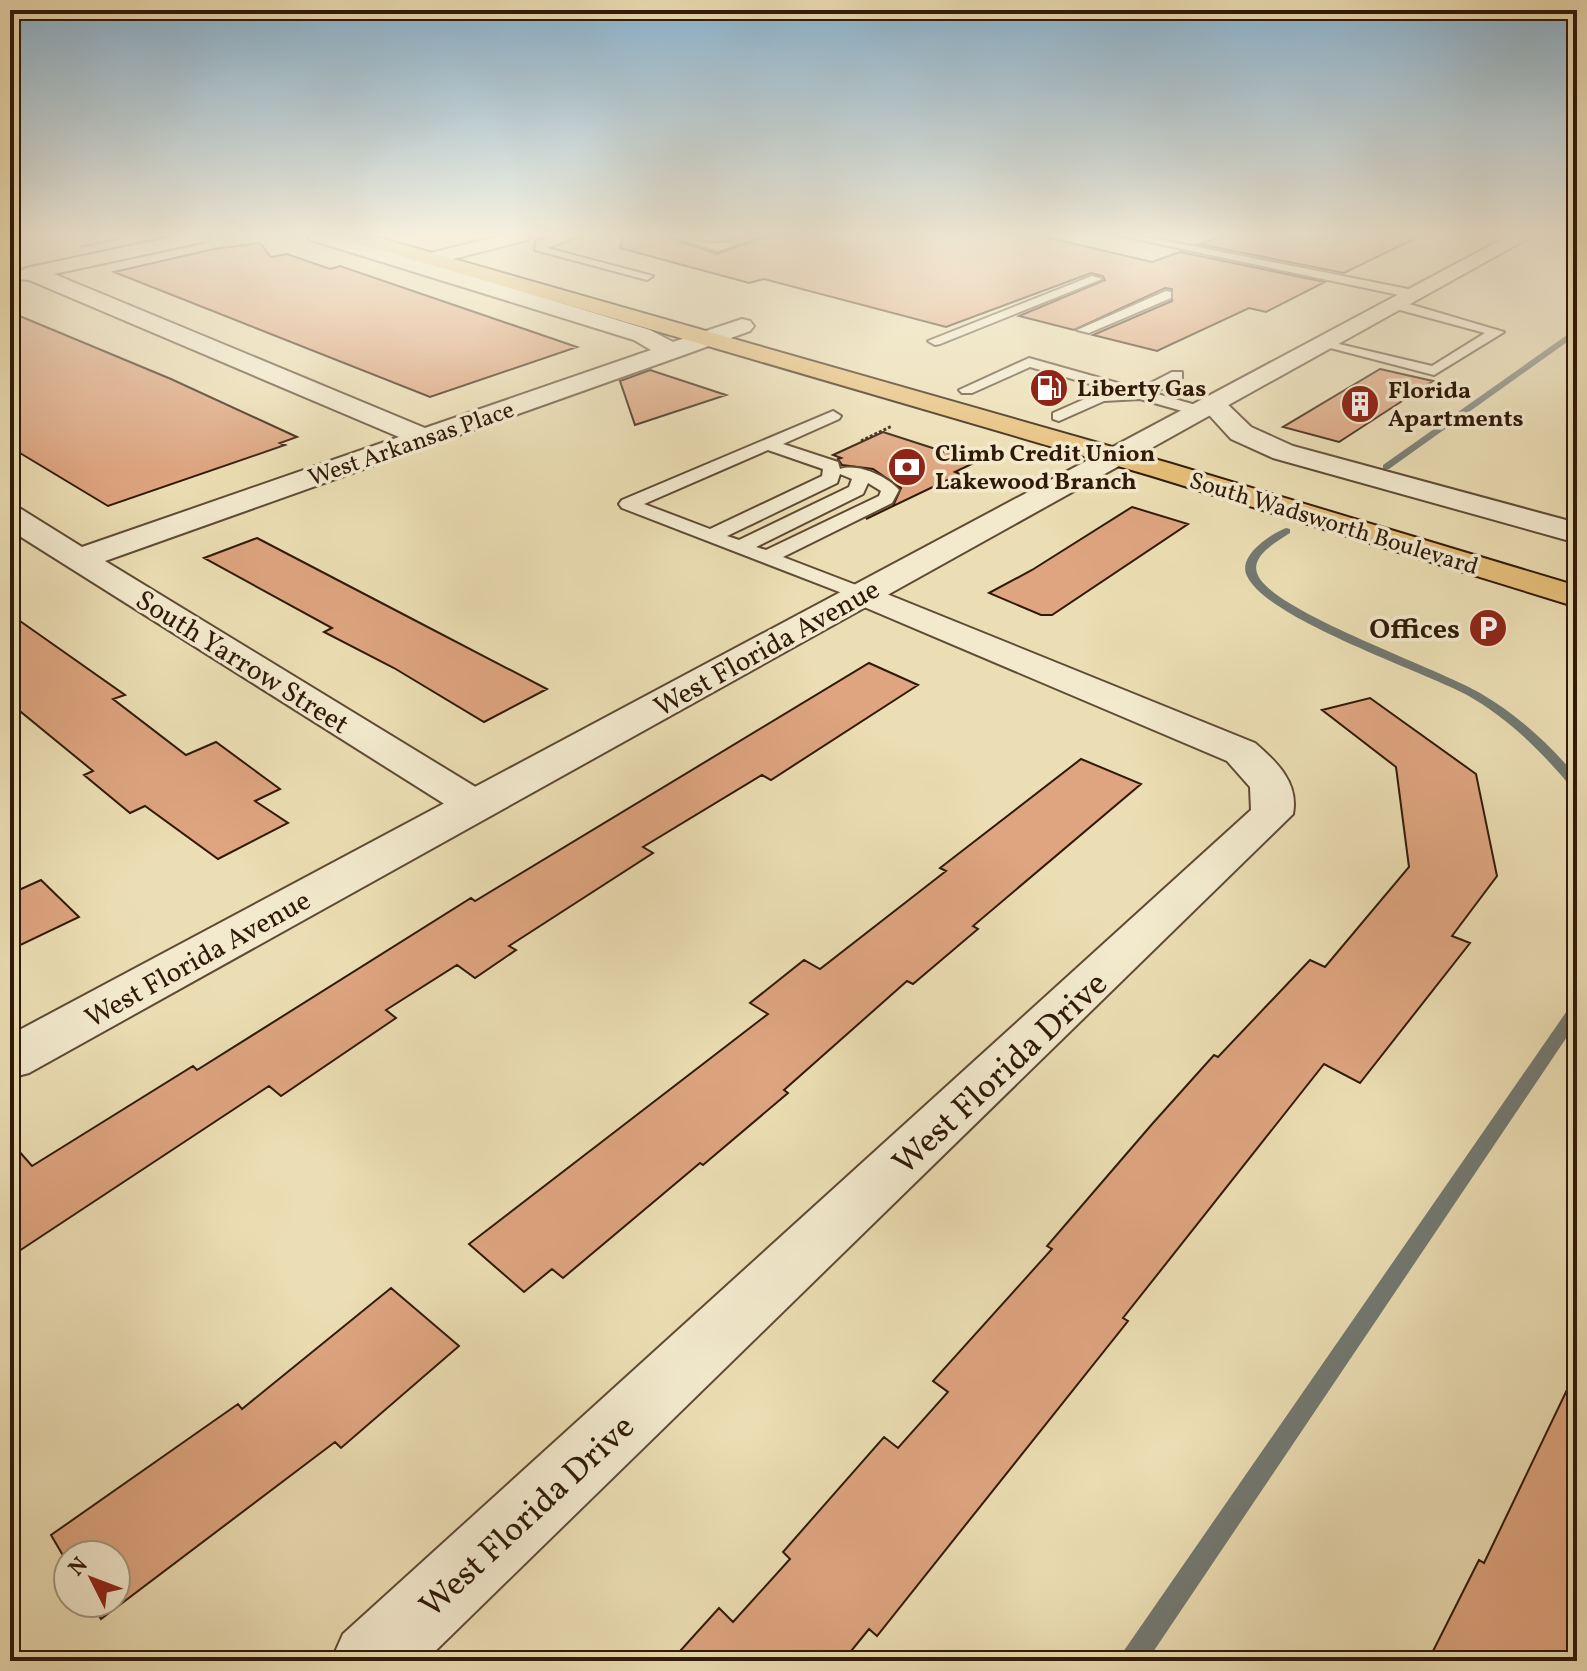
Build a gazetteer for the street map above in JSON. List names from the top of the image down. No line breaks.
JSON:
{"streets":{"main road":["South Wadsworth Boulevard"],"street":["West Arkansas Place","West Florida Avenue","South Yarrow Street","West Florida Drive"]},"crossings":[["West Arkansas Place","South Wadsworth Boulevard"],["West Arkansas Place","South Yarrow Street"],["South Wadsworth Boulevard","West Florida Avenue"],["West Florida Avenue","South Yarrow Street"],["West Florida Avenue","West Florida Drive"]],"places":{"fuel station":["Liberty Gas"],"building":["Florida Apartments"],"bank":["Climb Credit Union Lakewood Branch"],"parking":["Offices"]},"north":"top left"}
